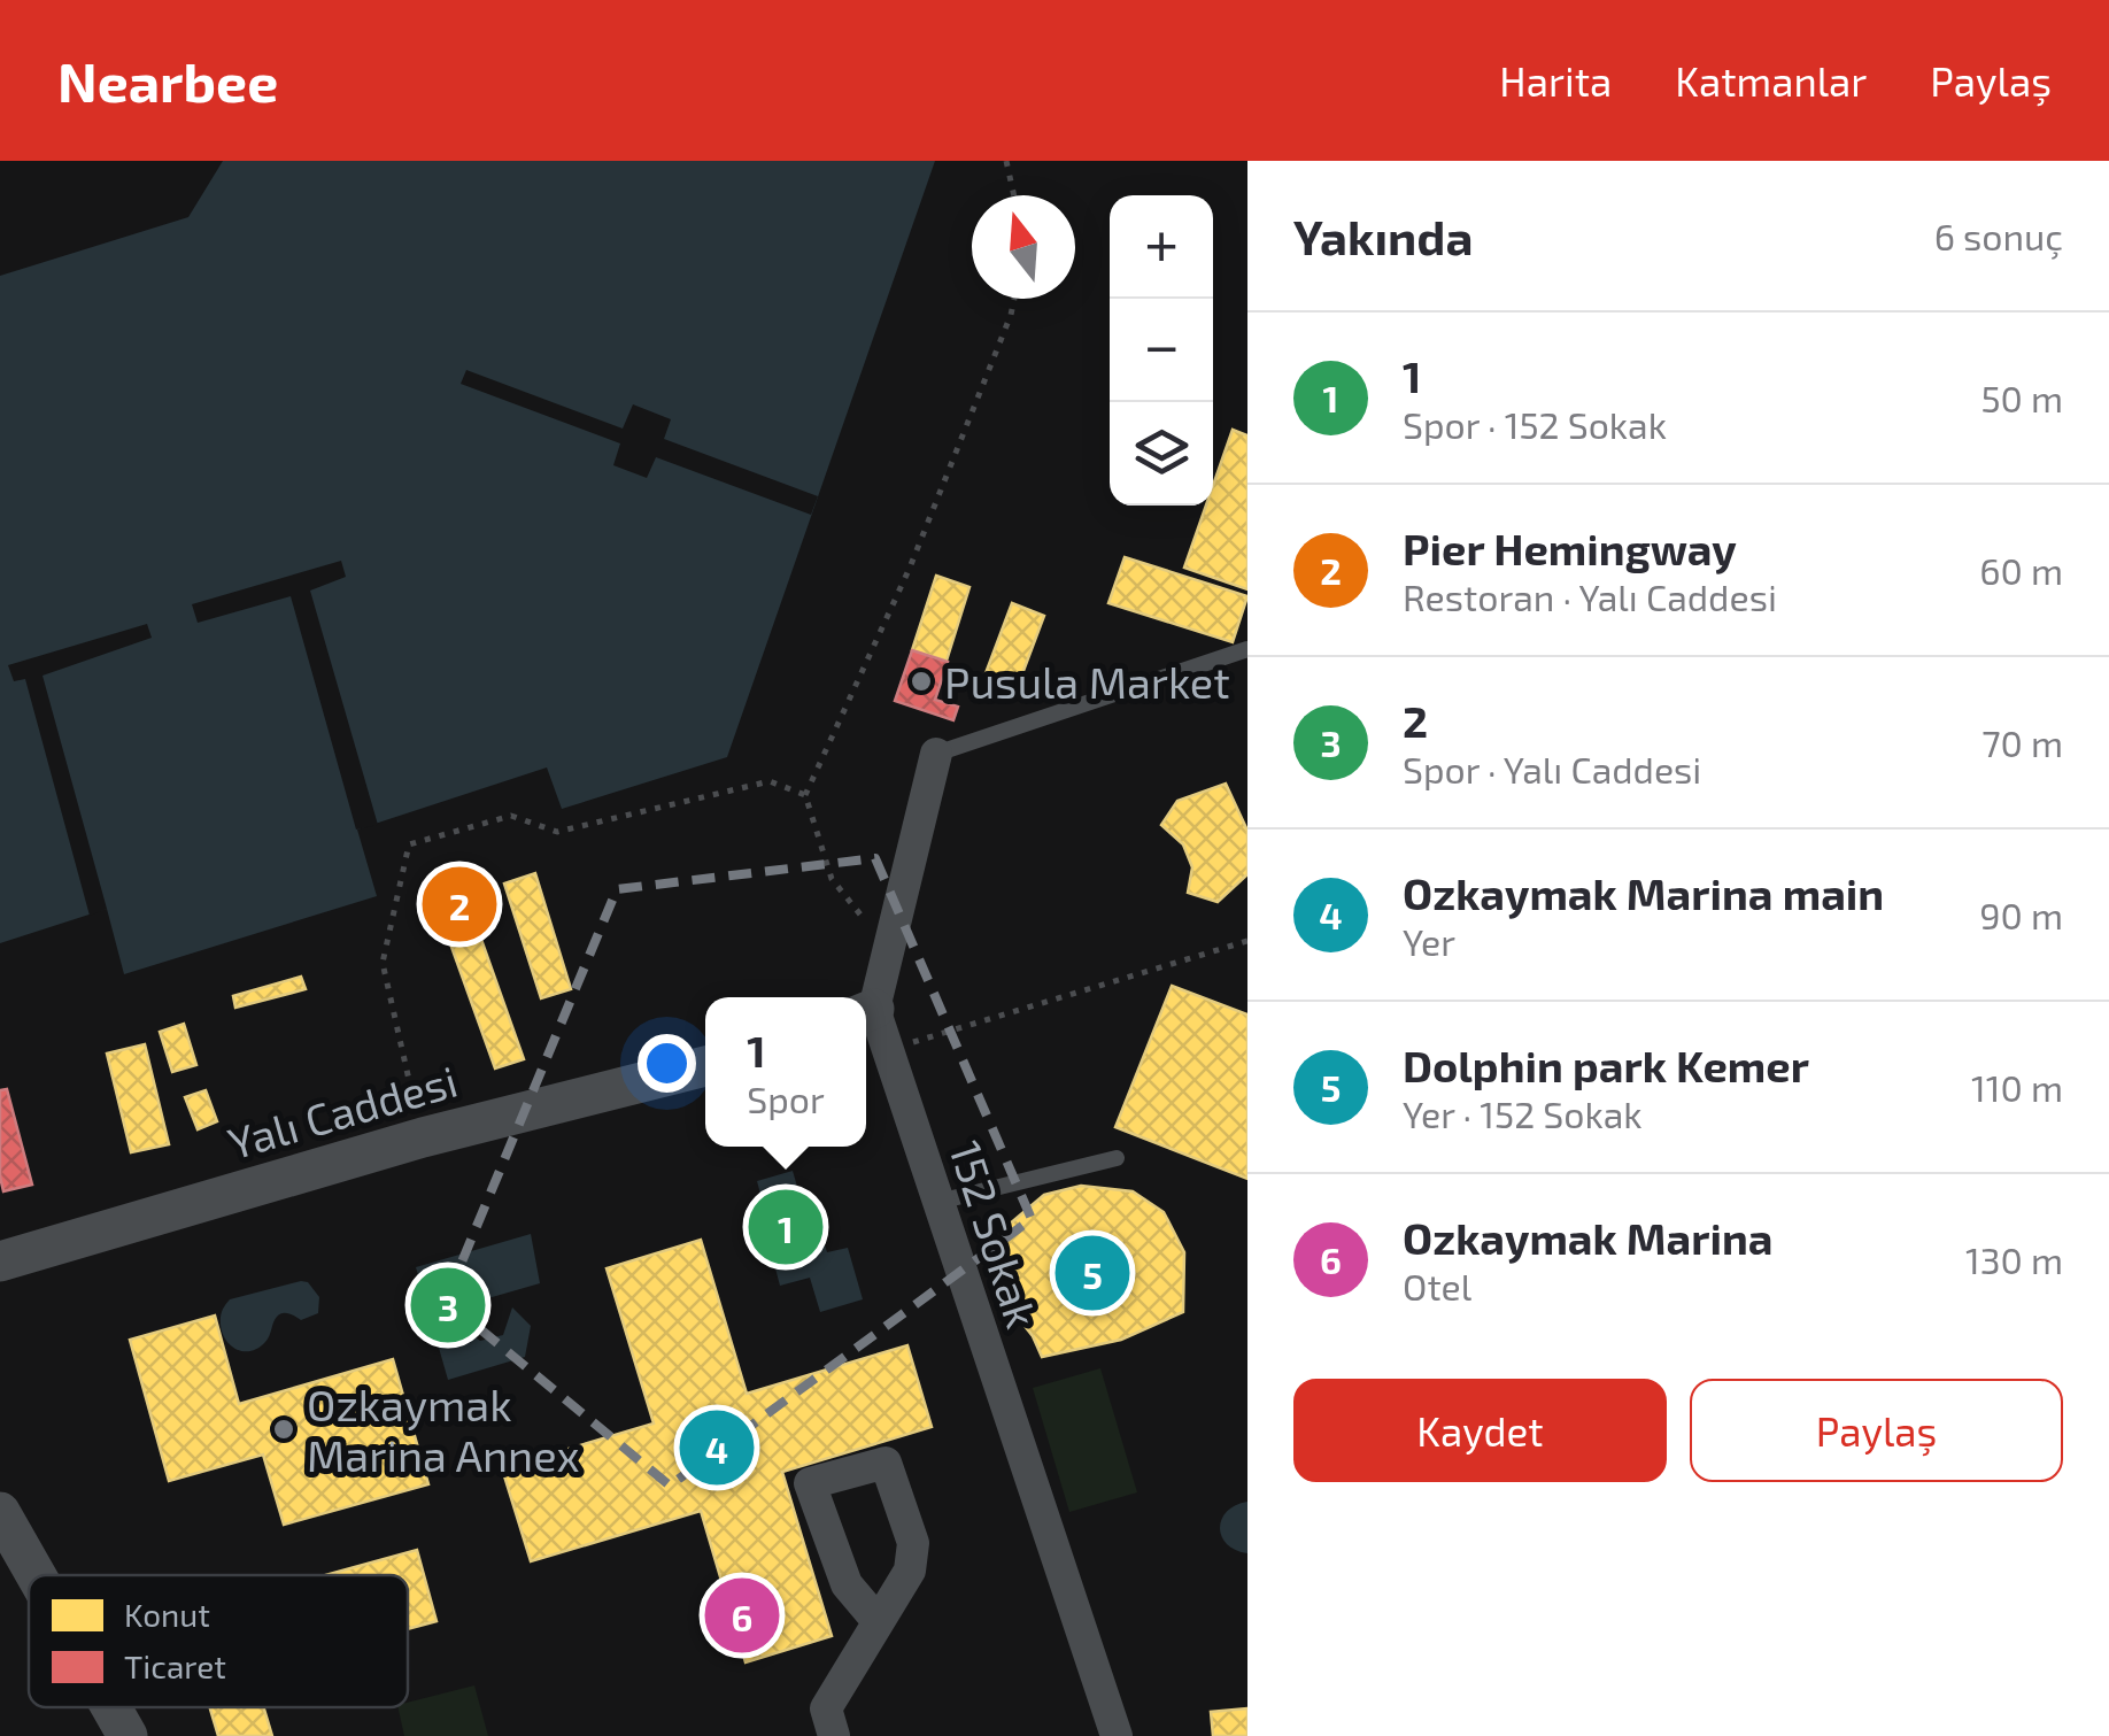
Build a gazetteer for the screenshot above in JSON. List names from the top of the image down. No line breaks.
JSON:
{"streets":{"street":["Yalı Caddesi","152 Sokak"]},"places":["Pusula Market","Ozkaymak Marina Annex"],"legend":["Konut","Ticaret"],"north":"top","page":{"header":"Nearbee","nav":["Harita","Katmanlar","Paylaş"],"heading":["Yakında","6 sonuç"],"map_buttons":["+","−"],"list":[{"mark":"1","name":"1","note":"Spor · 152 Sokak","value":"50 m"},{"mark":"2","name":"Pier Hemingway","note":"Restoran · Yalı Caddesi","value":"60 m"},{"mark":"3","name":"2","note":"Spor · Yalı Caddesi","value":"70 m"},{"mark":"4","name":"Ozkaymak Marina main","note":"Yer","value":"90 m"},{"mark":"5","name":"Dolphin park Kemer","note":"Yer · 152 Sokak","value":"110 m"},{"mark":"6","name":"Ozkaymak Marina","note":"Otel","value":"130 m"}],"pins":["2","1","5","3","4","6"],"popup":["1","Spor"],"buttons":["Kaydet","Paylaş"]}}
